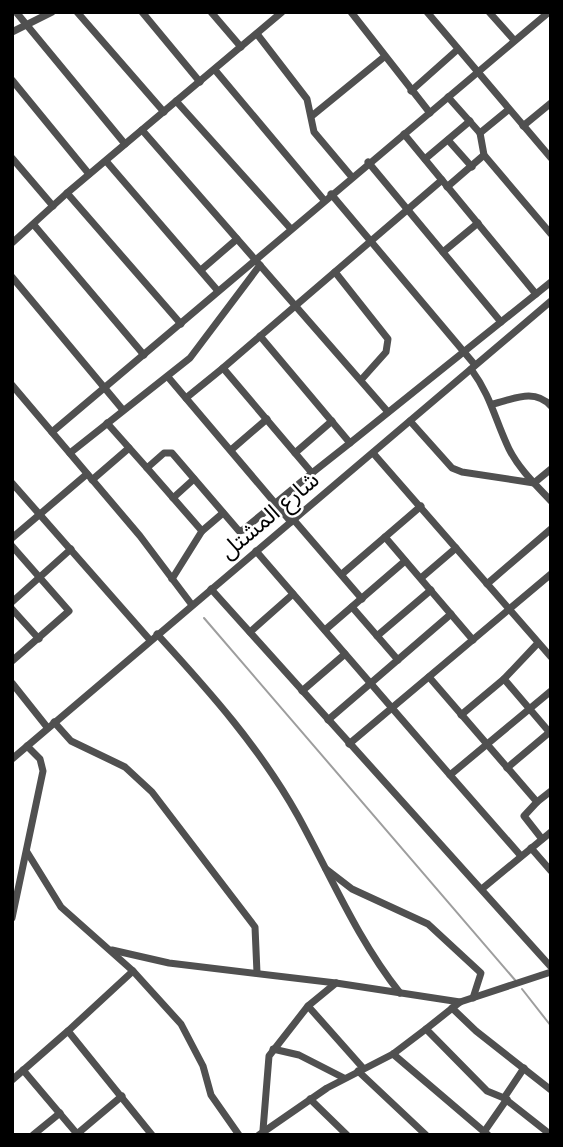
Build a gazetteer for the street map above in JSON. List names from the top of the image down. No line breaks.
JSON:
{"streets":{"street":["شارع المشتل"]}}
